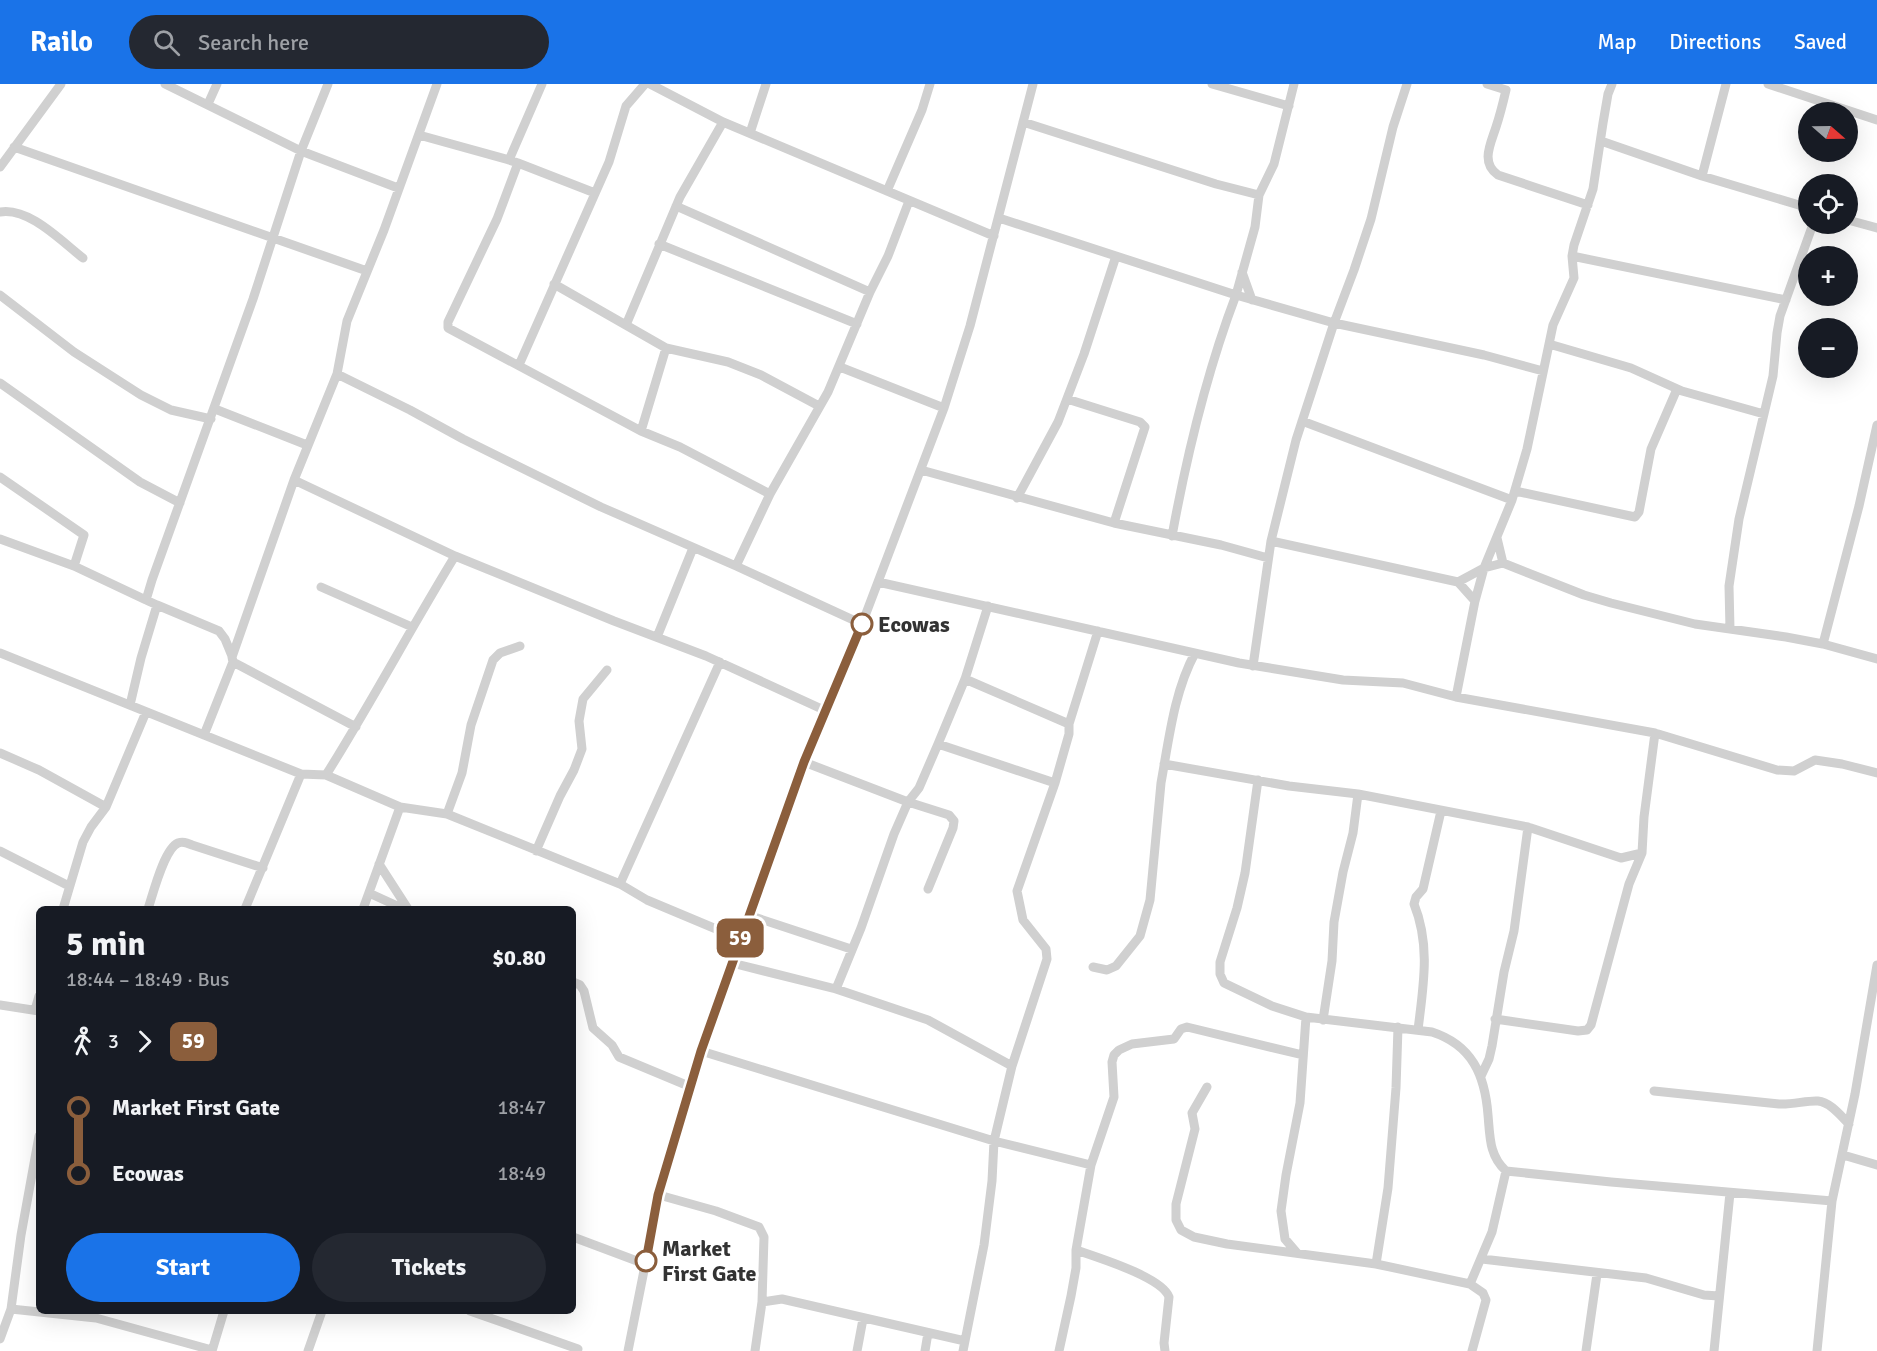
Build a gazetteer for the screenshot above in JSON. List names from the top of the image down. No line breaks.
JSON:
{"places":["Ecowas","Market First Gate"],"lines":["bus line 59"],"north":"right","page":{"header":"Railo","search":"Search here","nav":["Map","Directions","Saved"],"on_map":"59","map_buttons":["+","−"],"heading":["5 min","18:44 – 18:49 · Bus","$0.80"],"legs":["3","59"],"list":[{"name":"Market First Gate","value":"18:47"},{"name":"Ecowas","value":"18:49"}],"buttons":["Start","Tickets"]}}
